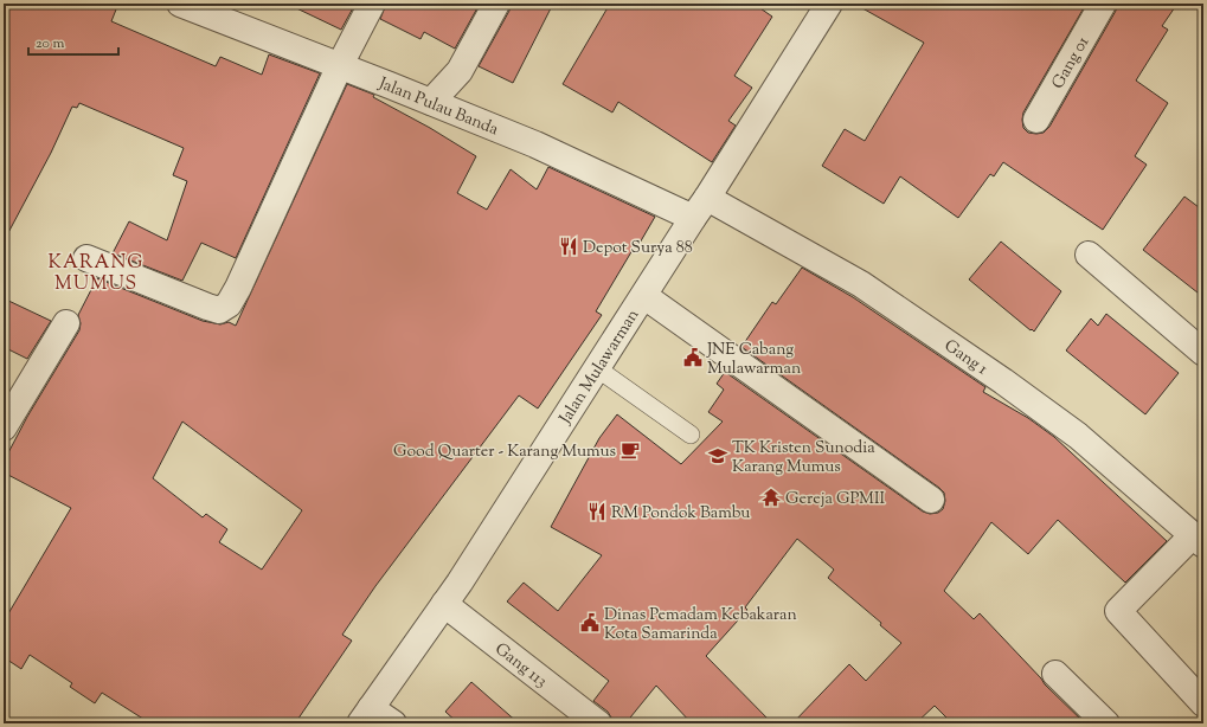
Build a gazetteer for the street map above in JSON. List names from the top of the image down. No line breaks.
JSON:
{"streets":{"street":["Gang 01","Jalan Pulau Banda","Gang 1","Jalan Mulawarman","Gang 113"]},"crossings":[["Jalan Pulau Banda","Gang 1"],["Jalan Pulau Banda","Jalan Mulawarman"],["Gang 1","Jalan Mulawarman"],["Jalan Mulawarman","Gang 113"]],"districts":["KARANG MUMUS"],"places":{"restaurant":["Depot Surya 88","RM Pondok Bambu"],"public building":["JNE Cabang Mulawarman","Dinas Pemadam Kebakaran Kota Samarinda"],"cafe":["Good Quarter - Karang Mumus"],"school or university":["TK Kristen Sunodia Karang Mumus"],"temple":["Gereja GPMII"]},"scale_bar":"20 m"}
